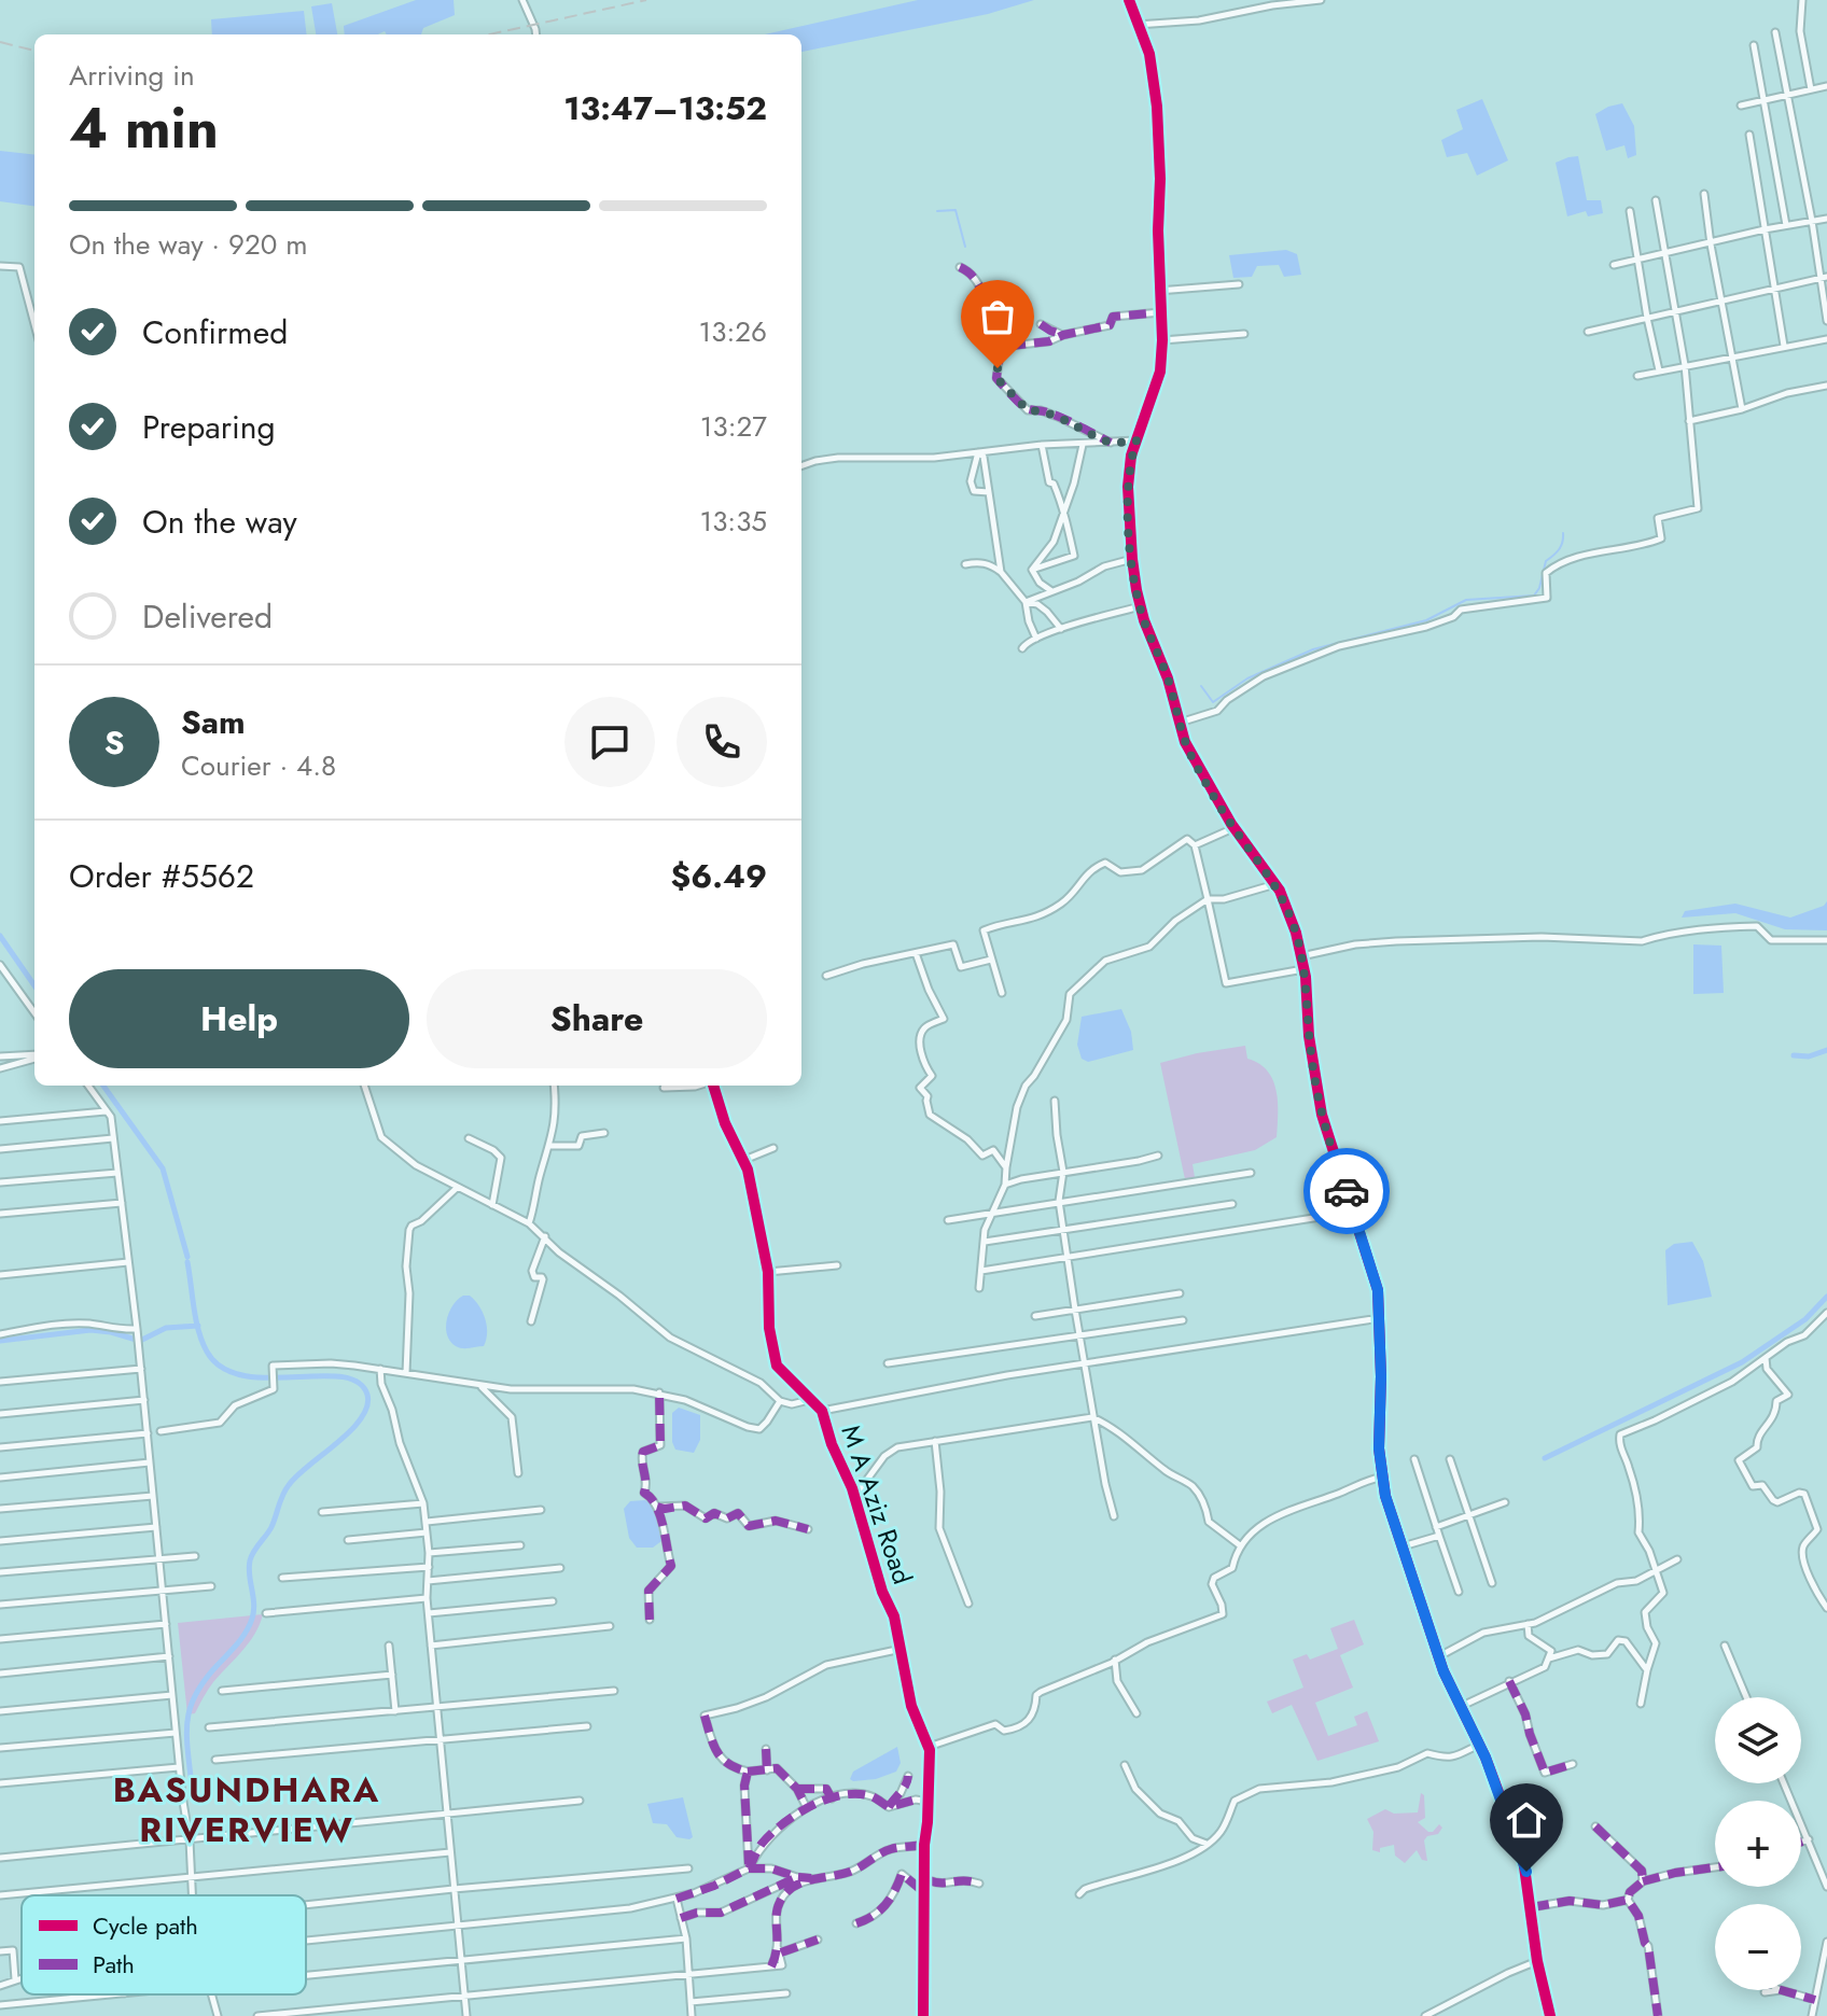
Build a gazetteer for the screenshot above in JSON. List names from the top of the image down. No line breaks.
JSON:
{"streets":{"street":["M A Aziz Road"]},"districts":["BASUNDHARA RIVERVIEW"],"legend":["Cycle path","Path"],"page":{"heading":["4 min","Arriving in","13:47–13:52"],"panel":["Sam","Courier · 4.8","Order #5562","$6.49"],"bar":"On the way · 920 m","list":[["Confirmed","13:26"],["Preparing","13:27"],["On the way","13:35"],"Delivered"],"round":"S","buttons":["Help","Share"],"map_buttons":["+","−"]}}
